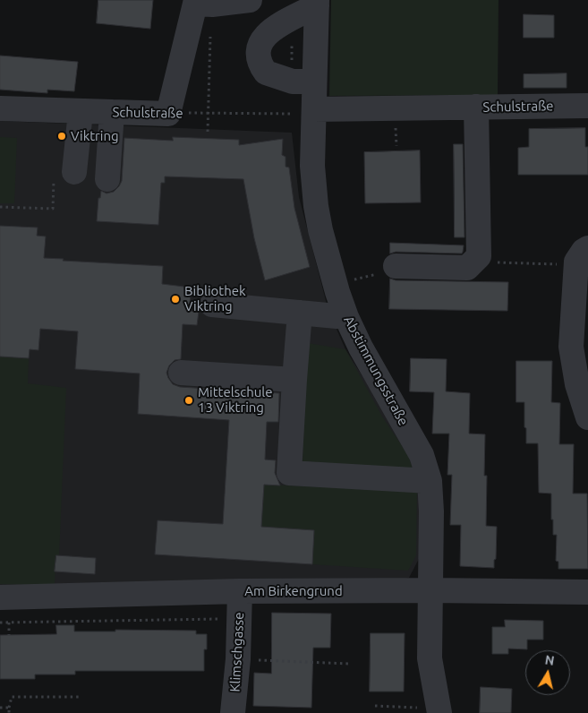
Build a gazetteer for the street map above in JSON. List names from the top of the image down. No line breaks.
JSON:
{"streets":{"street":["Schulstraße","Abstimmungsstraße","Am Birkengrund","Klimschgasse"]},"crossings":[["Schulstraße","Abstimmungsstraße"],["Abstimmungsstraße","Am Birkengrund"],["Am Birkengrund","Klimschgasse"]],"places":["Viktring","Bibliothek Viktring","Mittelschule 13 Viktring"],"north":"top"}
